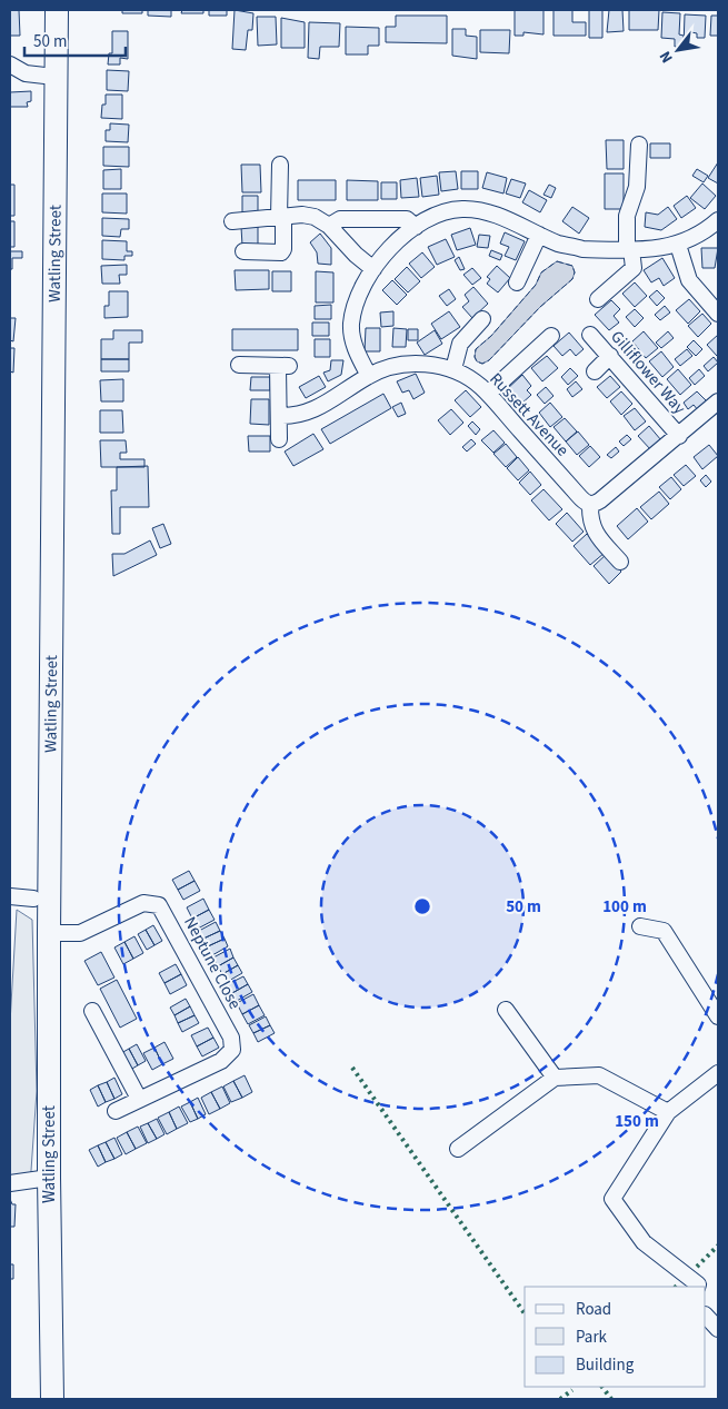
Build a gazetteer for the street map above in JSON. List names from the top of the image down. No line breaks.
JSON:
{"streets":{"highway":["Watling Street"],"street":["Gilliflower Way","Russett Avenue","Neptune Close"]},"crossings":[["Watling Street","Neptune Close"]],"legend":["Road","Park","Building"],"scale_bar":"50 m","north":"bottom left","rings":["50 m","100 m","150 m"]}
